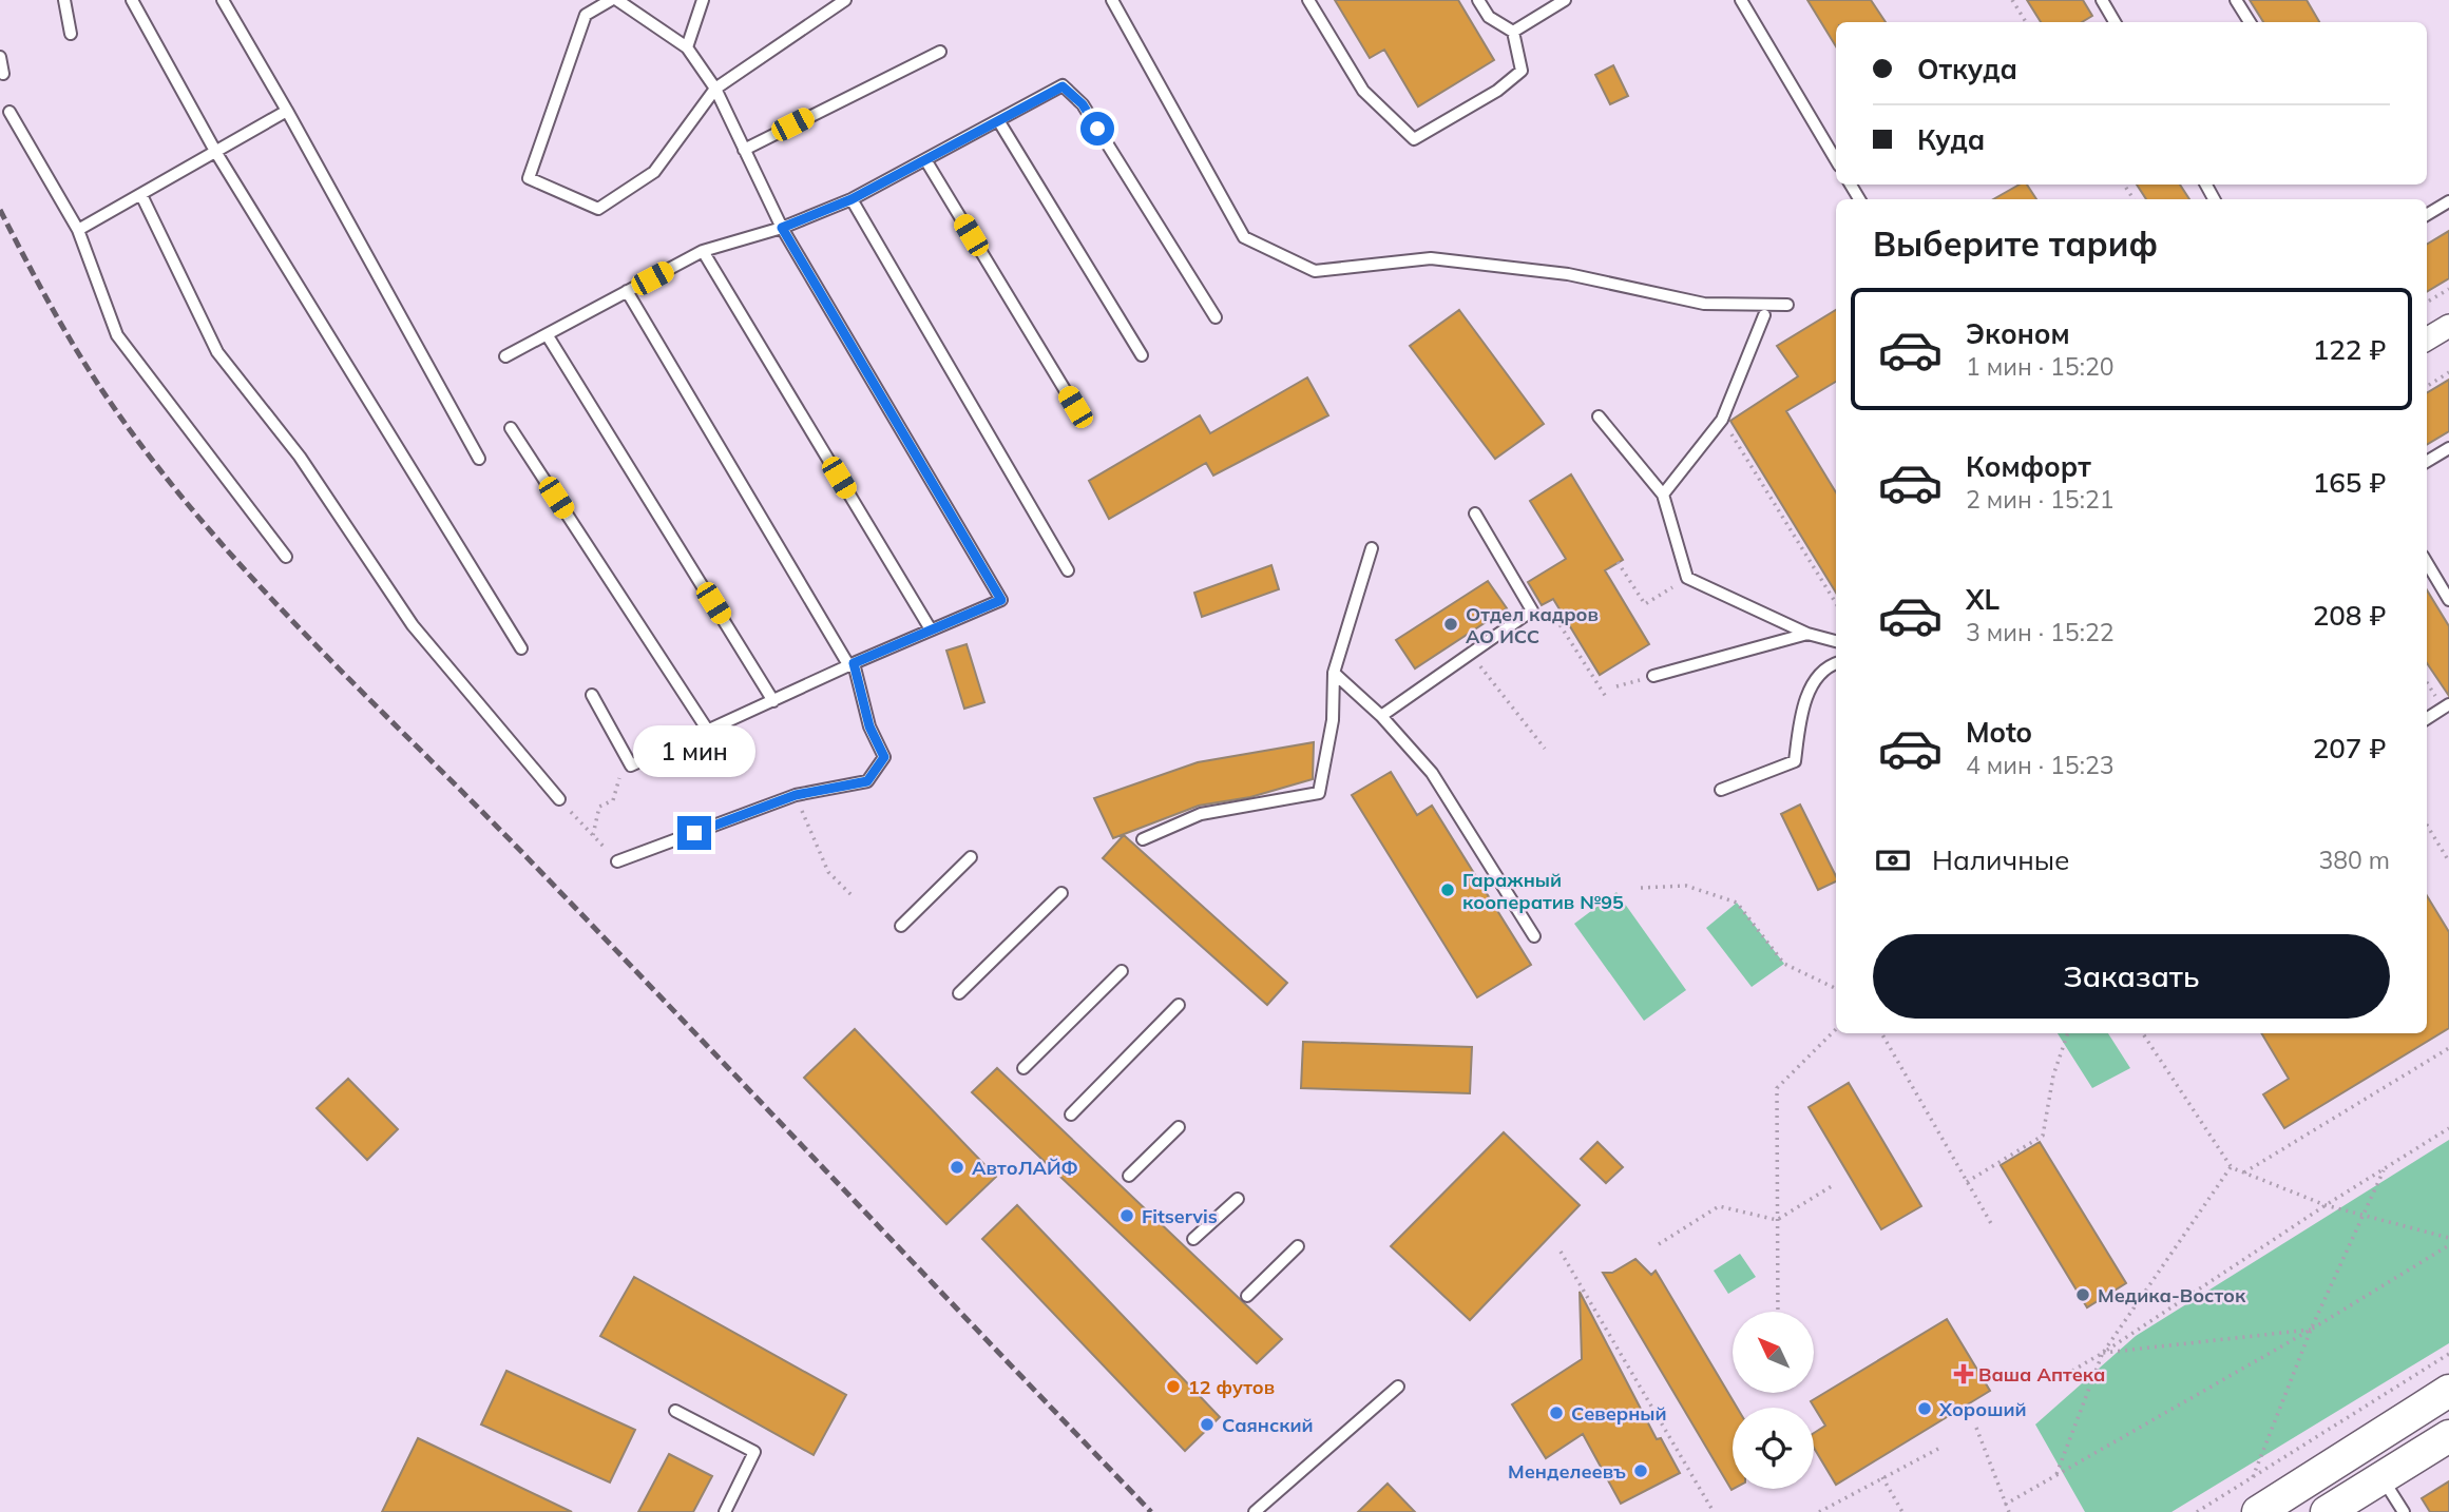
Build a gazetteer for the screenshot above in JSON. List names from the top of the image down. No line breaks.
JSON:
{"places":{"other":["Отдел кадров АО ИСС","Гаражный кооператив №95","АвтоЛАЙФ","Fitservis","Медика-Восток","12 футов","Хороший","Северный","Саянский","Менделеевъ"],"health":["Ваша Аптека"]},"north":"top left","page":{"banner":["Откуда","Куда"],"heading":"Выберите тариф","list":[{"name":"Эконом","note":"1 мин · 15:20","value":"122 ₽"},{"name":"Комфорт","note":"2 мин · 15:21","value":"165 ₽"},{"name":"XL","note":"3 мин · 15:22","value":"208 ₽"},{"name":"Moto","note":"4 мин · 15:23","value":"207 ₽"}],"bubble":"1 мин","pay":["Наличные","380 m"],"buttons":"Заказать"}}
